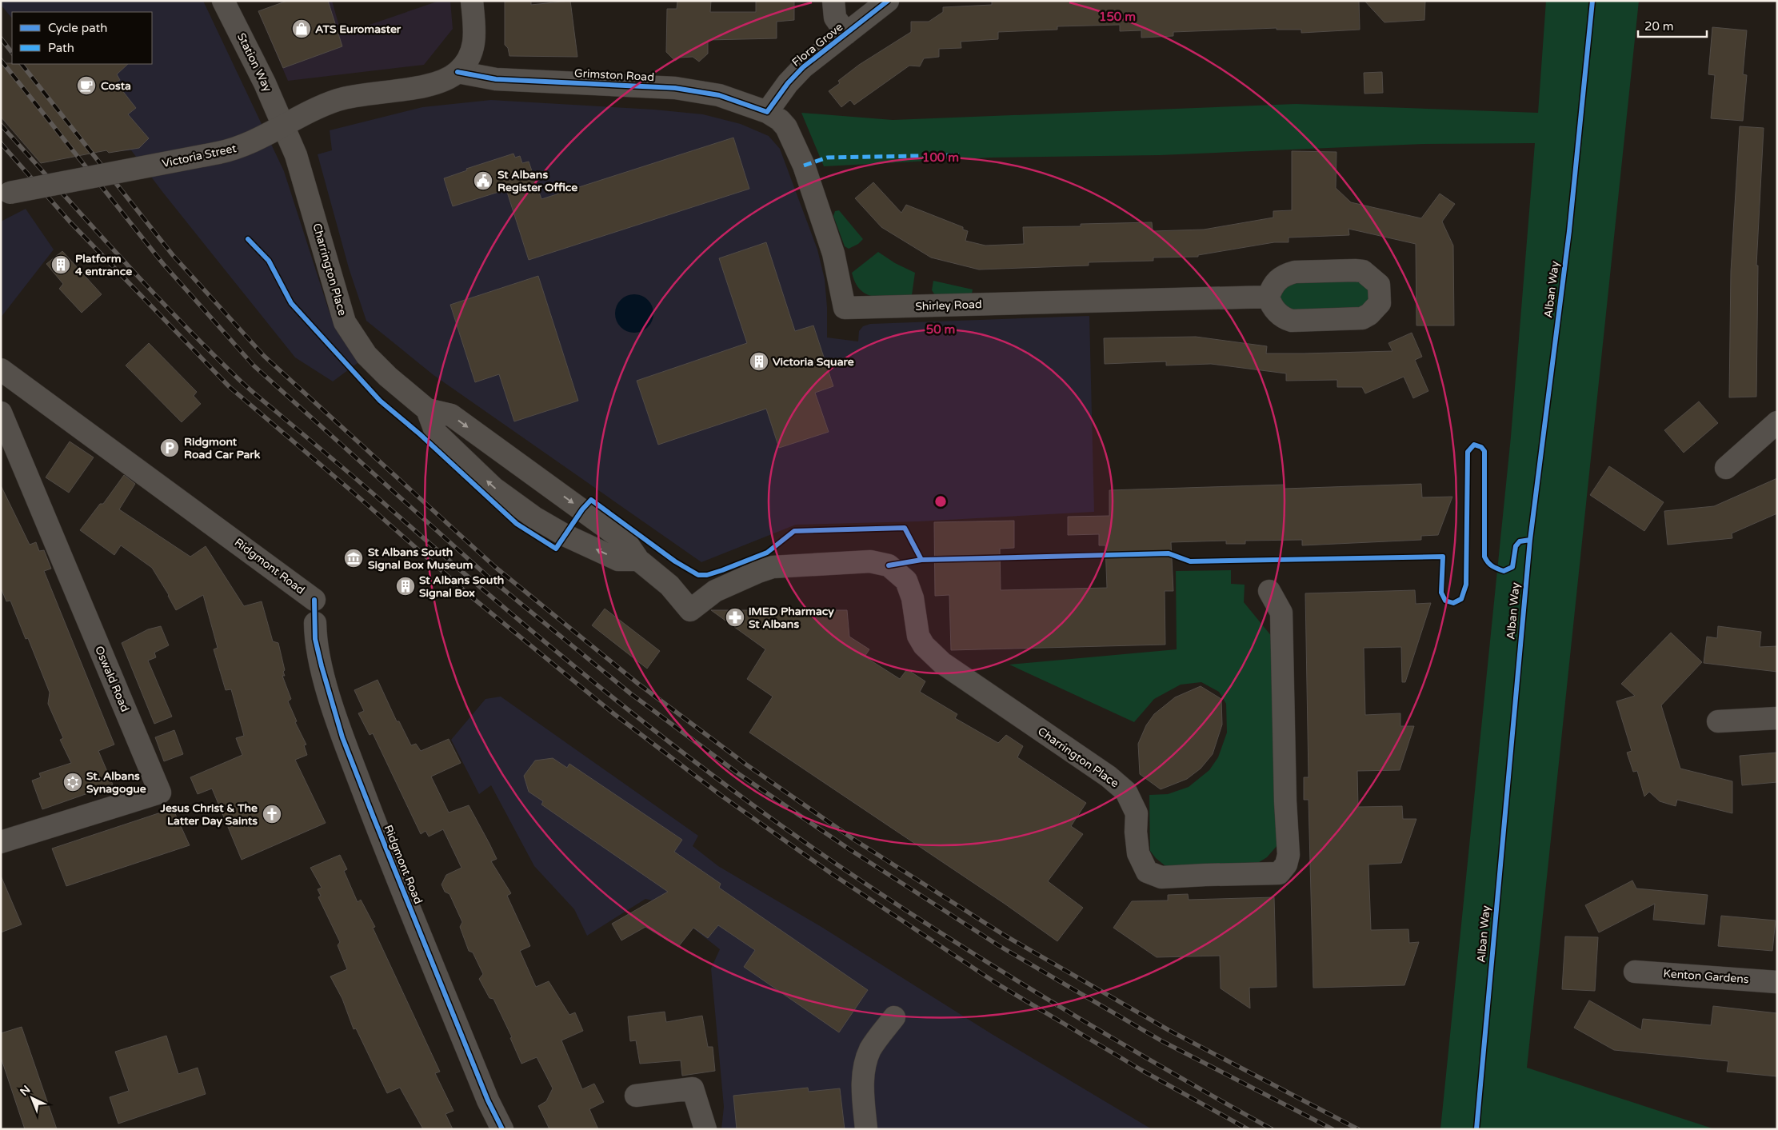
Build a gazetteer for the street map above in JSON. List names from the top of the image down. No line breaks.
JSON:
{"streets":{"street":["Flora Grove","Station Way","Grimston Road","Victoria Street","Charrington Place","Shirley Road","Ridgmont Road","Oswald Road","Kenton Gardens"],"cycle path":["Alban Way"]},"crossings":[["Flora Grove","Grimston Road"],["Flora Grove","Shirley Road"],["Station Way","Victoria Street"],["Station Way","Charrington Place"],["Grimston Road","Victoria Street"],["Grimston Road","Shirley Road"],["Victoria Street","Charrington Place"]],"places":{"shop":["ATS Euromaster"],"cafe":["Costa"],"public building":["St Albans Register Office"],"building":["Platform 4 entrance","Victoria Square","St Albans South Signal Box"],"parking":["Ridgmont Road Car Park"],"museum":["St Albans South Signal Box Museum"],"pharmacy":["iMED Pharmacy St Albans"],"synagogue":["St. Albans Synagogue"],"church":["Jesus Christ & The Latter Day Saints"]},"legend":["Cycle path","Path"],"scale_bar":"20 m","north":"top left","rings":["150 m","100 m","50 m"]}
